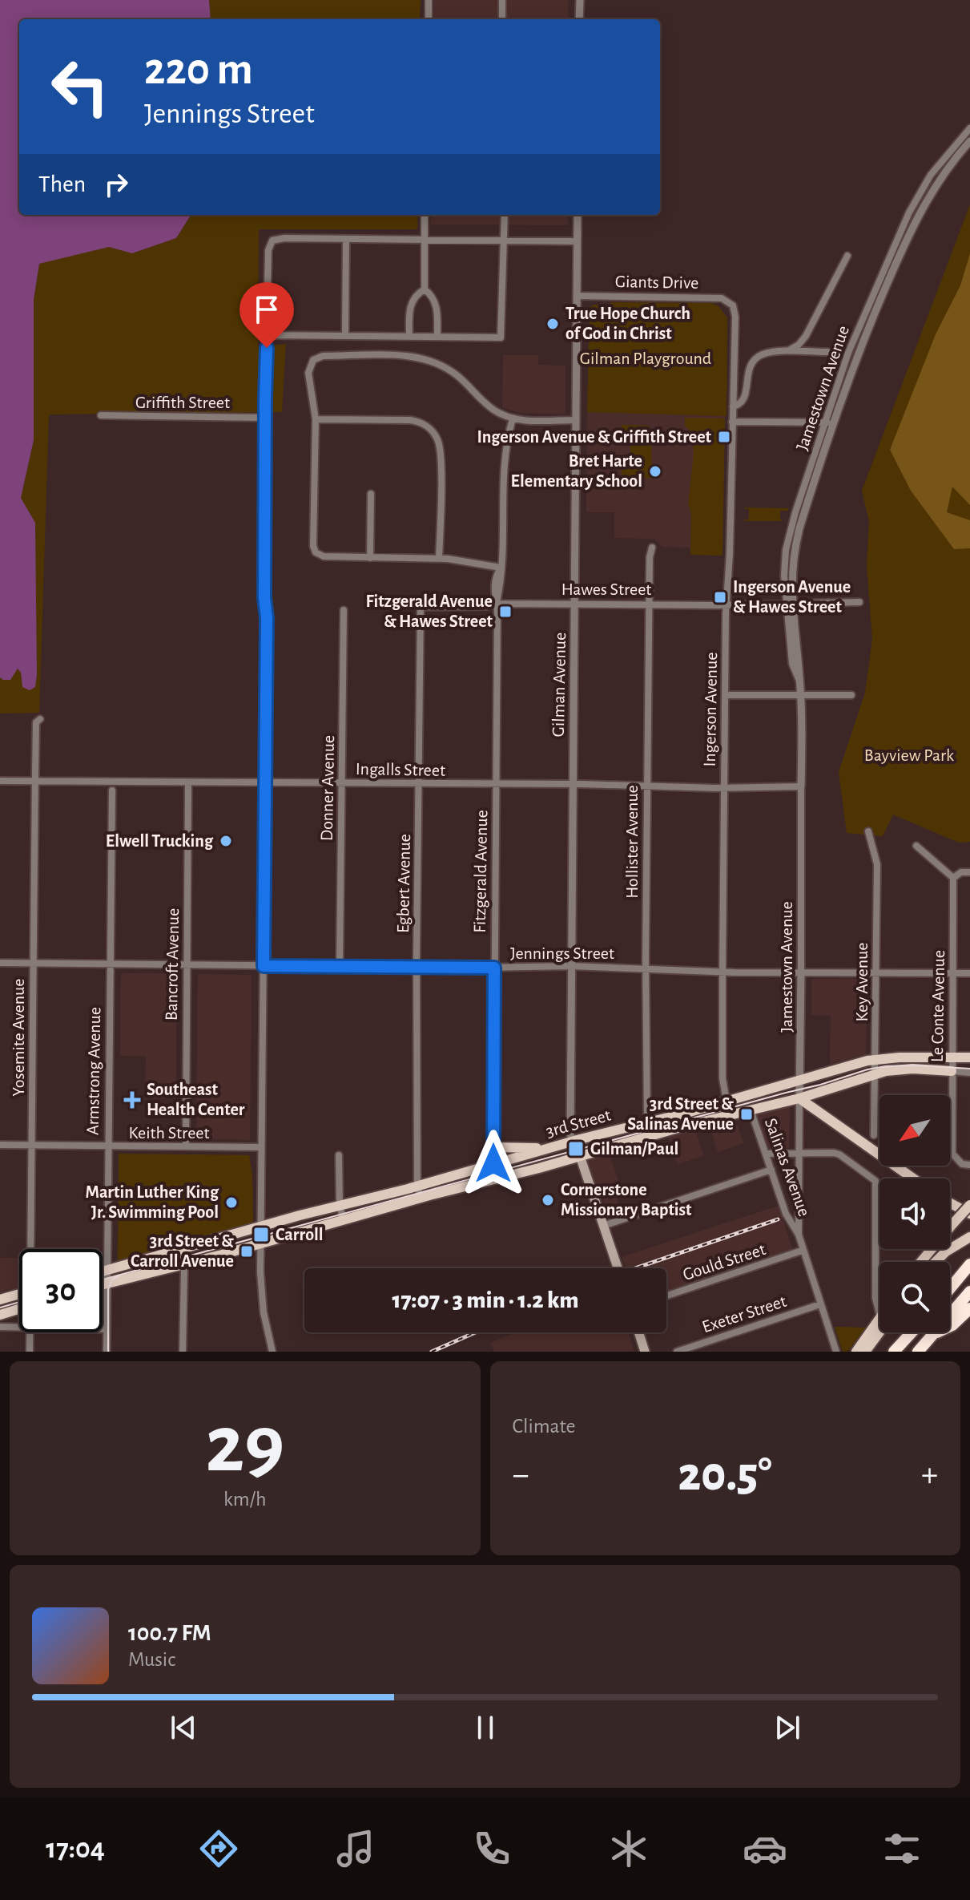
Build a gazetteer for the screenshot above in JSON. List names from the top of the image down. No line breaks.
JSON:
{"streets":{"main road":["3rd Street"],"street":["Giants Drive","Jamestown Avenue","Griffith Street","Hawes Street","Gilman Avenue","Ingerson Avenue","Ingalls Street","Donner Avenue","Hollister Avenue","Fitzgerald Avenue","Egbert Avenue","Jennings Street","Bancroft Avenue","Key Avenue","Le Conte Avenue","Yosemite Avenue","Armstrong Avenue","Keith Street","Salinas Avenue","Gould Street","Exeter Street"]},"crossings":[["Giants Drive","Gilman Avenue"],["Giants Drive","Ingerson Avenue"],["Jamestown Avenue","Hawes Street"],["Jamestown Avenue","Ingalls Street"],["Jamestown Avenue","Jennings Street"],["Jamestown Avenue","3rd Street"],["Jamestown Avenue","Salinas Avenue"],["Jamestown Avenue","Gould Street"],["Hawes Street","Gilman Avenue"],["Hawes Street","Ingerson Avenue"],["Hawes Street","Hollister Avenue"],["Hawes Street","Fitzgerald Avenue"],["Hawes Street","Egbert Avenue"],["Gilman Avenue","Ingalls Street"],["Gilman Avenue","Jennings Street"],["Gilman Avenue","3rd Street"],["Ingerson Avenue","Ingalls Street"],["Ingerson Avenue","Jennings Street"],["Ingerson Avenue","3rd Street"],["Ingalls Street","Donner Avenue"],["Ingalls Street","Hollister Avenue"],["Ingalls Street","Fitzgerald Avenue"],["Ingalls Street","Egbert Avenue"],["Ingalls Street","Bancroft Avenue"],["Ingalls Street","Yosemite Avenue"],["Donner Avenue","Jennings Street"],["Hollister Avenue","Jennings Street"],["Hollister Avenue","3rd Street"],["Fitzgerald Avenue","Jennings Street"],["Fitzgerald Avenue","3rd Street"],["Egbert Avenue","Jennings Street"],["Egbert Avenue","3rd Street"],["Jennings Street","Bancroft Avenue"],["Jennings Street","Key Avenue"],["Jennings Street","Le Conte Avenue"],["Jennings Street","Yosemite Avenue"],["Jennings Street","Armstrong Avenue"],["Bancroft Avenue","Keith Street"],["Key Avenue","3rd Street"],["Le Conte Avenue","3rd Street"],["Yosemite Avenue","Keith Street"],["Armstrong Avenue","3rd Street"],["Armstrong Avenue","Keith Street"],["3rd Street","Salinas Avenue"]],"parks":["Gilman Playground","Bayview Park"],"places":{"other":["True Hope Church of God in Christ","Bret Harte Elementary School","Elwell Trucking","Cornerstone Missionary Baptist","Martin Luther King Jr. Swimming Pool"],"transit":["Ingerson Avenue & Griffith Street","Ingerson Avenue & Hawes Street","Fitzgerald Avenue & Hawes Street","3rd Street & Salinas Avenue","Gilman/Paul","Carroll","3rd Street & Carroll Avenue"],"health":["Southeast Health Center"]},"north":"bottom left","page":{"turn":["220 m","Jennings Street"],"then":"Then","limit":"30","trip":"17:07 · 3 min · 1.2 km","tile":[["29","km/h"],"Climate"],"heat":["−","20.5°","+"],"song":["100.7 FM","Music"],"tabs":"17:04"}}
